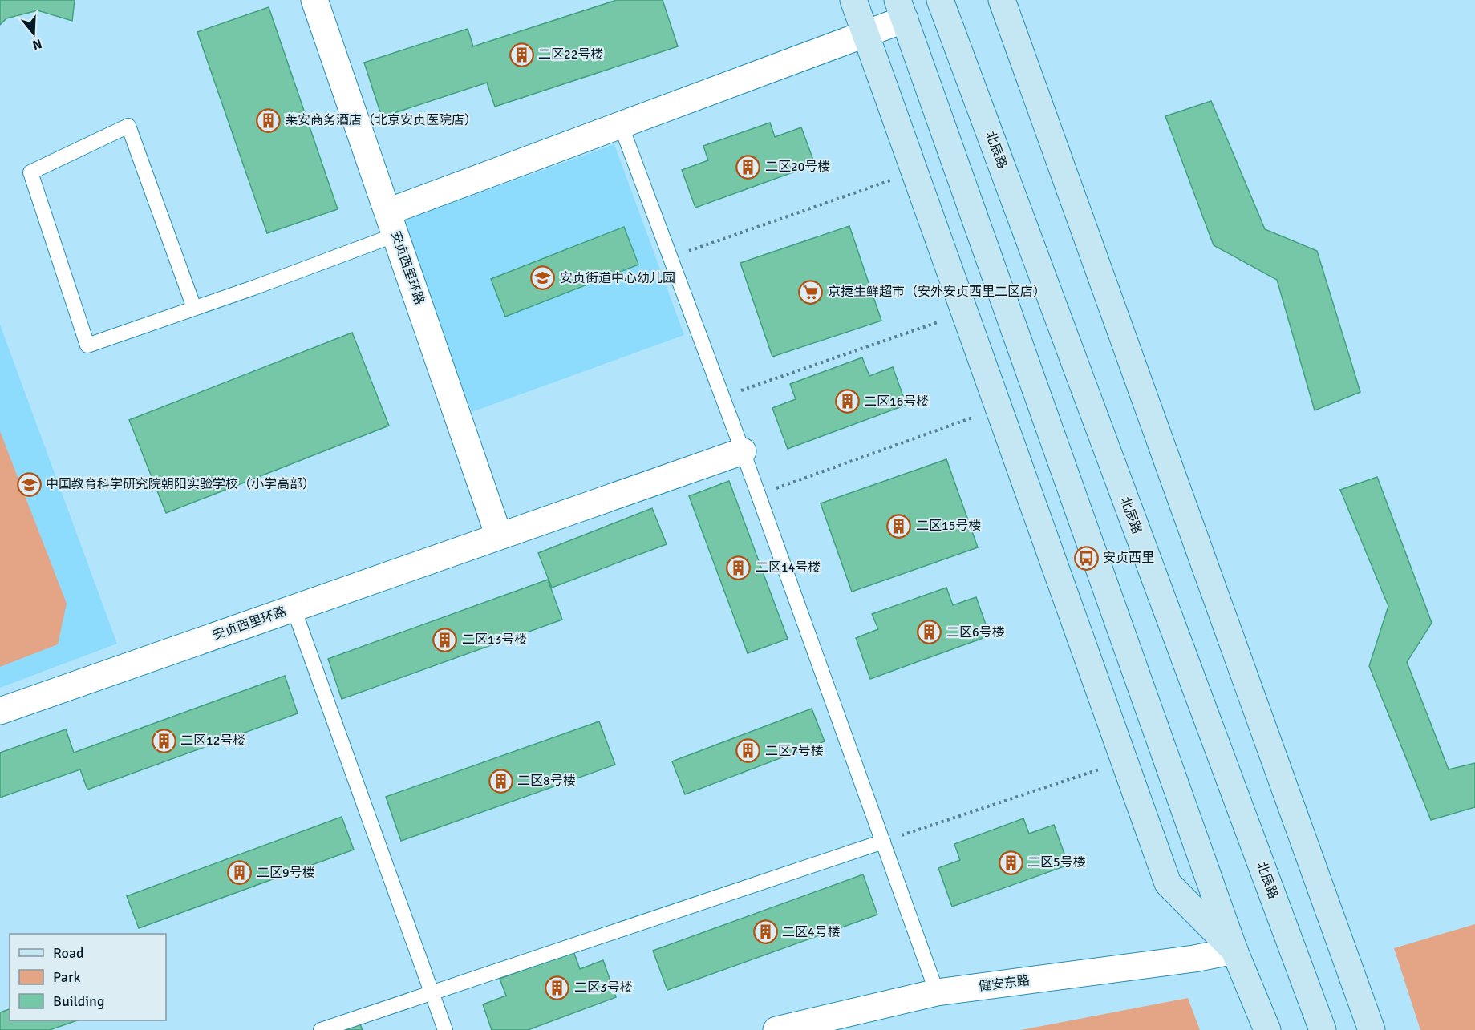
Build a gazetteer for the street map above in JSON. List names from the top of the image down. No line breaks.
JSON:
{"streets":{"main road":["北辰路"],"street":["安贞西里环路","健安东路"]},"places":{"building":["二区22号楼","莱安商务酒店（北京安贞医院店）","二区20号楼","二区16号楼","二区15号楼","二区14号楼","二区6号楼","二区13号楼","二区12号楼","二区7号楼","二区8号楼","二区5号楼","二区9号楼","二区4号楼","二区3号楼"],"school or university":["安贞街道中心幼儿园","中国教育科学研究院朝阳实验学校（小学高部）"],"supermarket":["京捷生鲜超市（安外安贞西里二区店）"],"bus stop":["安贞西里"]},"legend":["Road","Park","Building"],"north":"bottom"}
